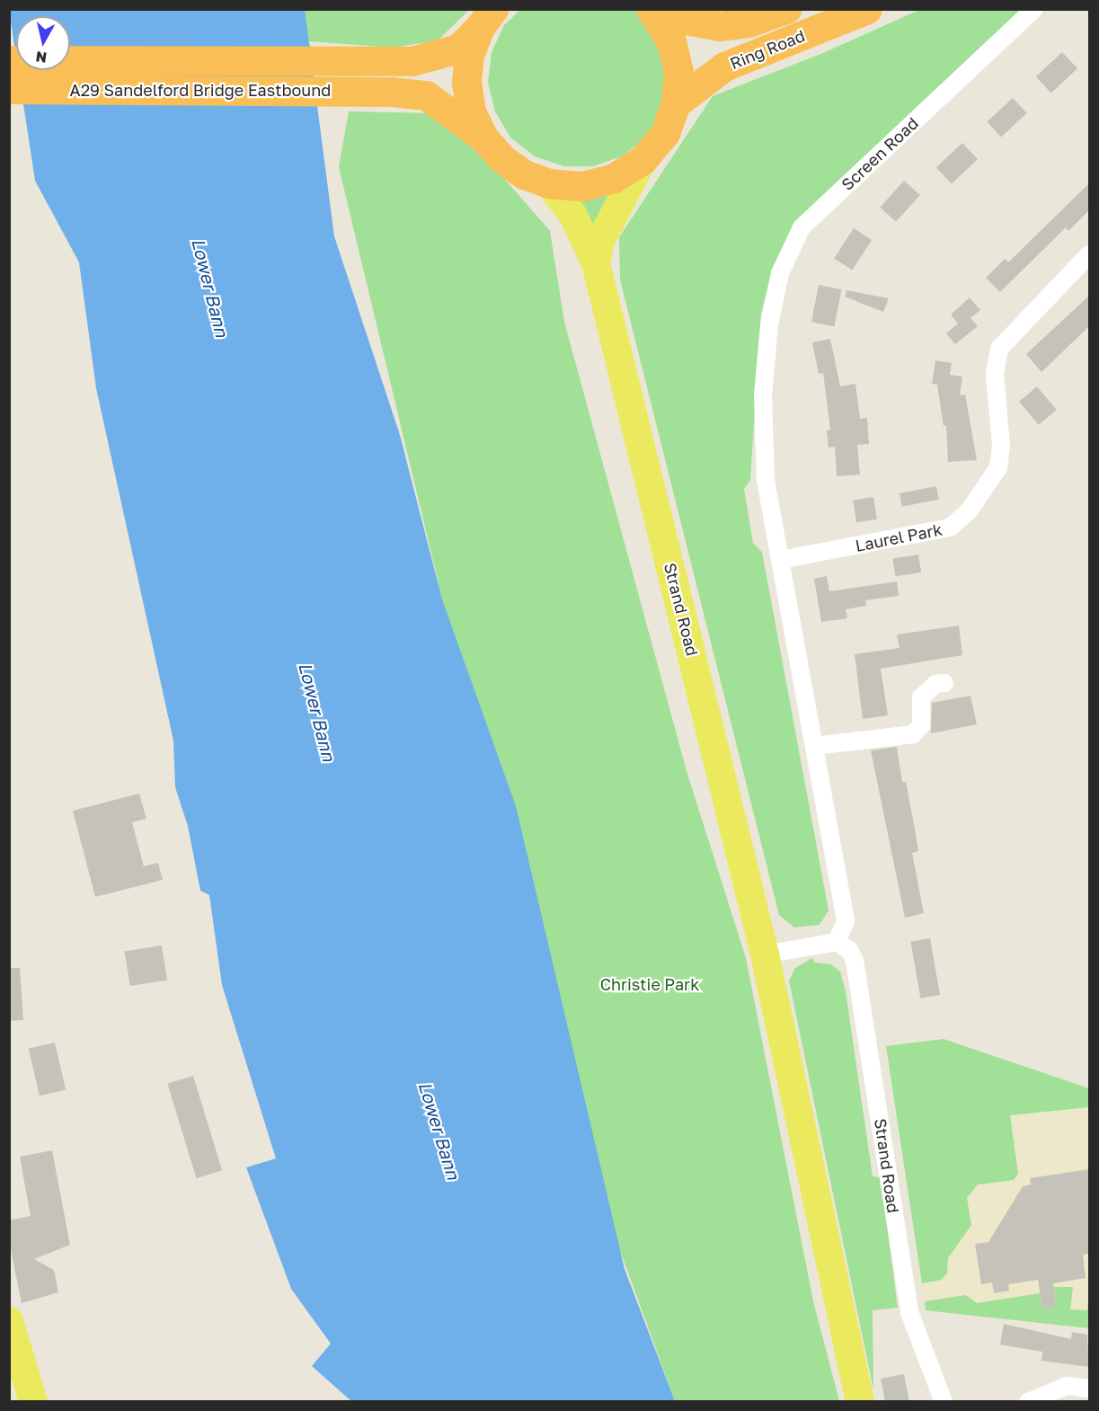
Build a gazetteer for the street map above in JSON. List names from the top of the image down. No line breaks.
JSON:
{"streets":{"highway":["Ring Road","A29 Sandelford Bridge Eastbound"],"main road":["Strand Road"],"street":["Screen Road","Laurel Park"]},"crossings":[["Screen Road","Laurel Park"]],"water":["Lower Bann"],"parks":["Christie Park"],"north":"bottom"}
